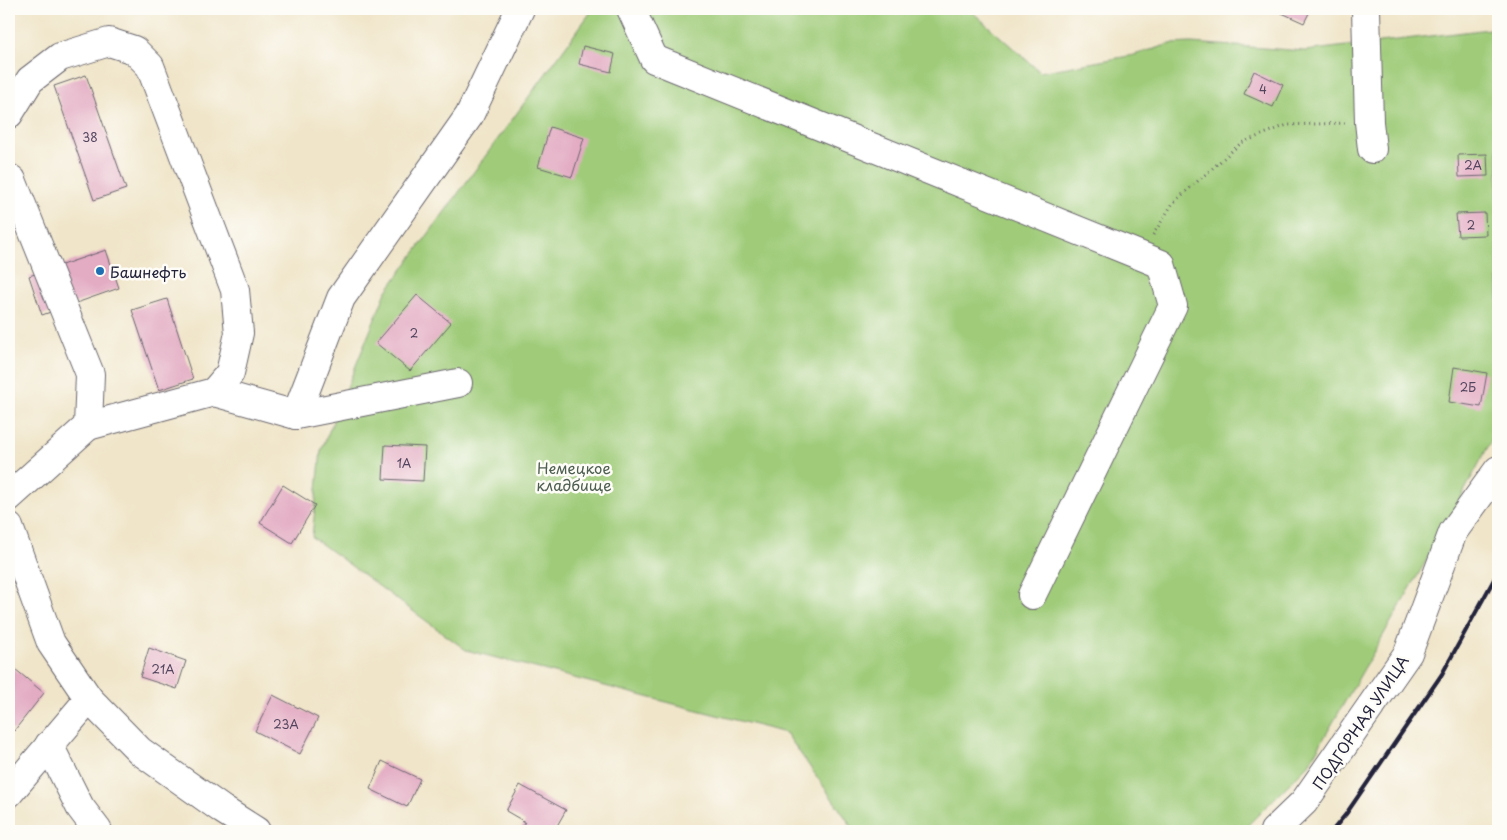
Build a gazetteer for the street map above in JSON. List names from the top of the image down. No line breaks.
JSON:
{"streets":{"street":["ПОДГОРНАЯ УЛИЦА"]},"parks":["Немецкое кладбище"],"places":["Башнефть"],"house_numbers":["4","38","2А","2","2","2Б","1А","21А","23А"]}
